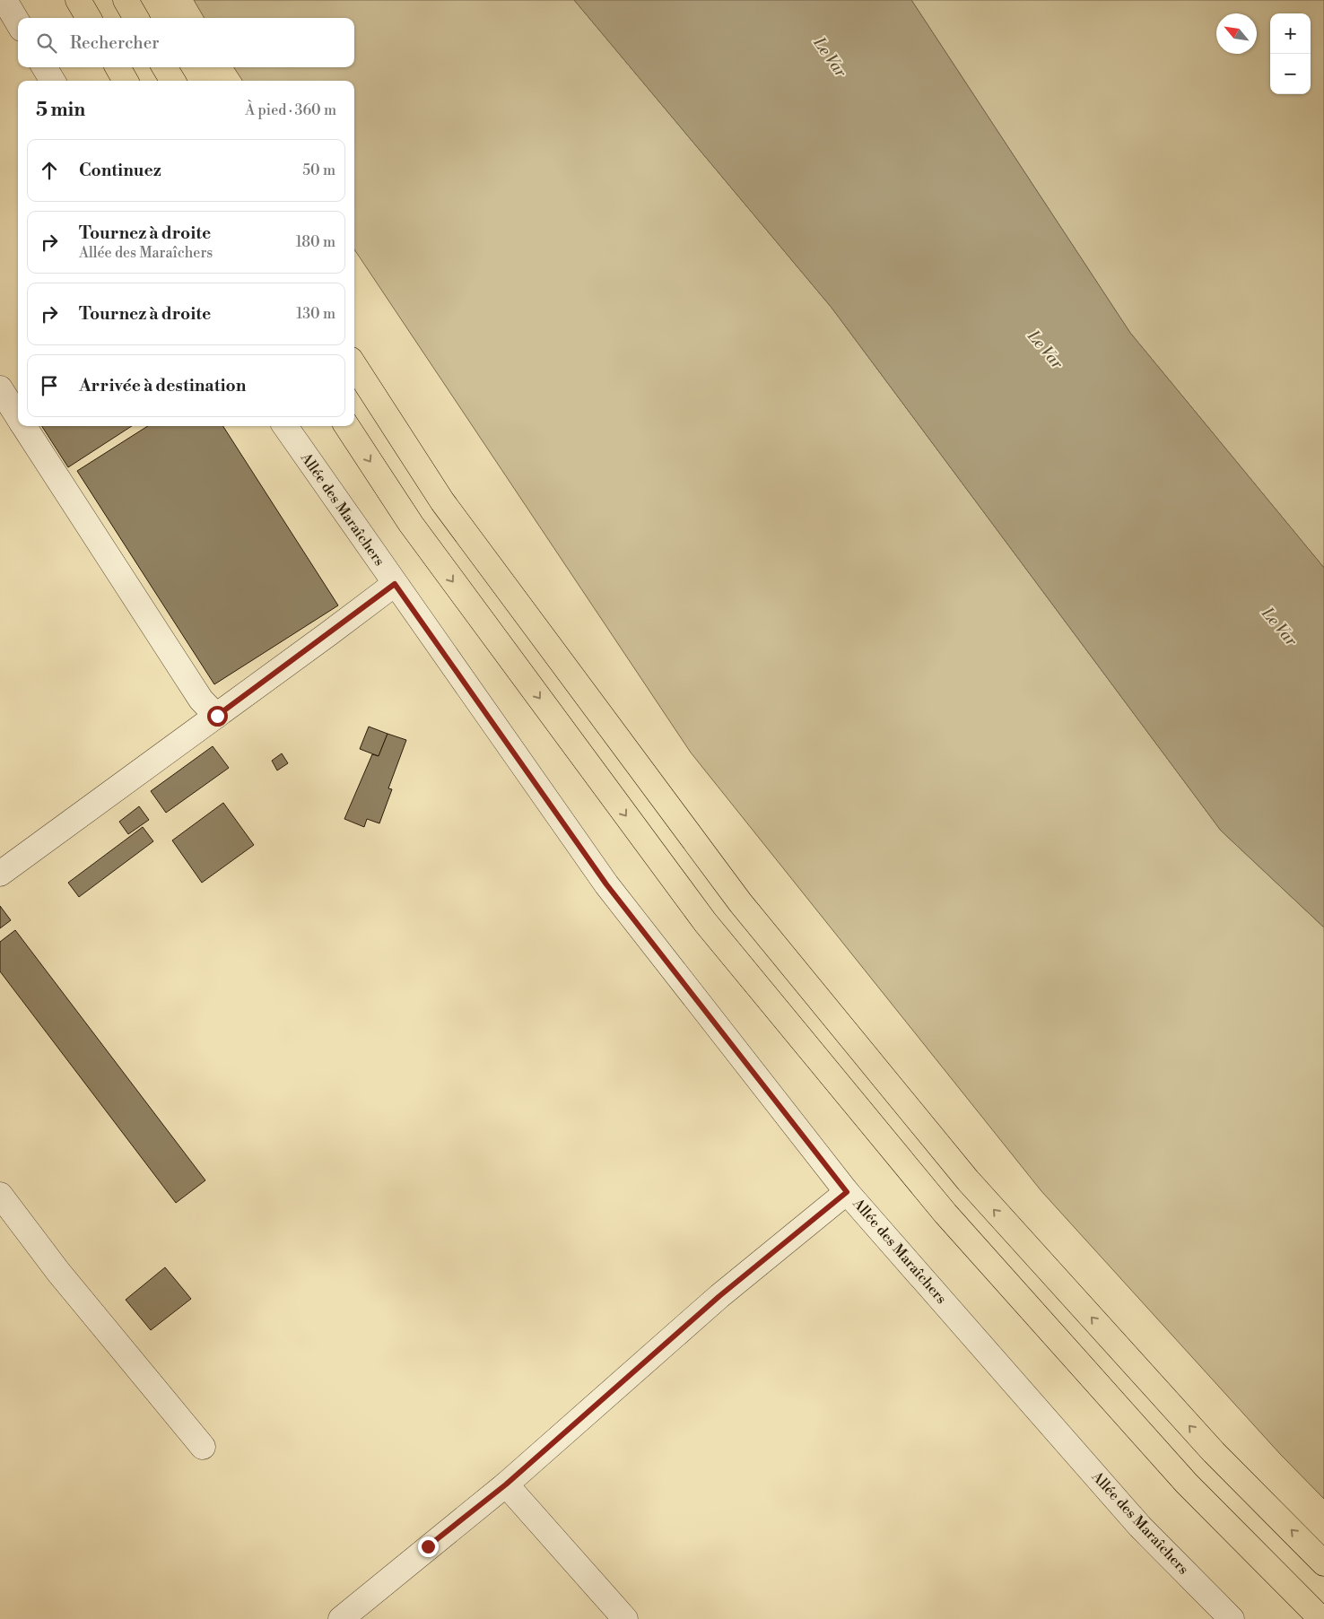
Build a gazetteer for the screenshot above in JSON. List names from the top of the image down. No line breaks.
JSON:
{"streets":{"street":["Allée des Maraîchers"]},"water":["Le Var"],"north":"top left","page":{"map_buttons":["+","−"],"search":"Rechercher","heading":["5 min","À pied · 360 m"],"list":[["Continuez","50 m"],["Tournez à droite","Allée des Maraîchers","180 m"],["Tournez à droite","130 m"],"Arrivée à destination"]}}
